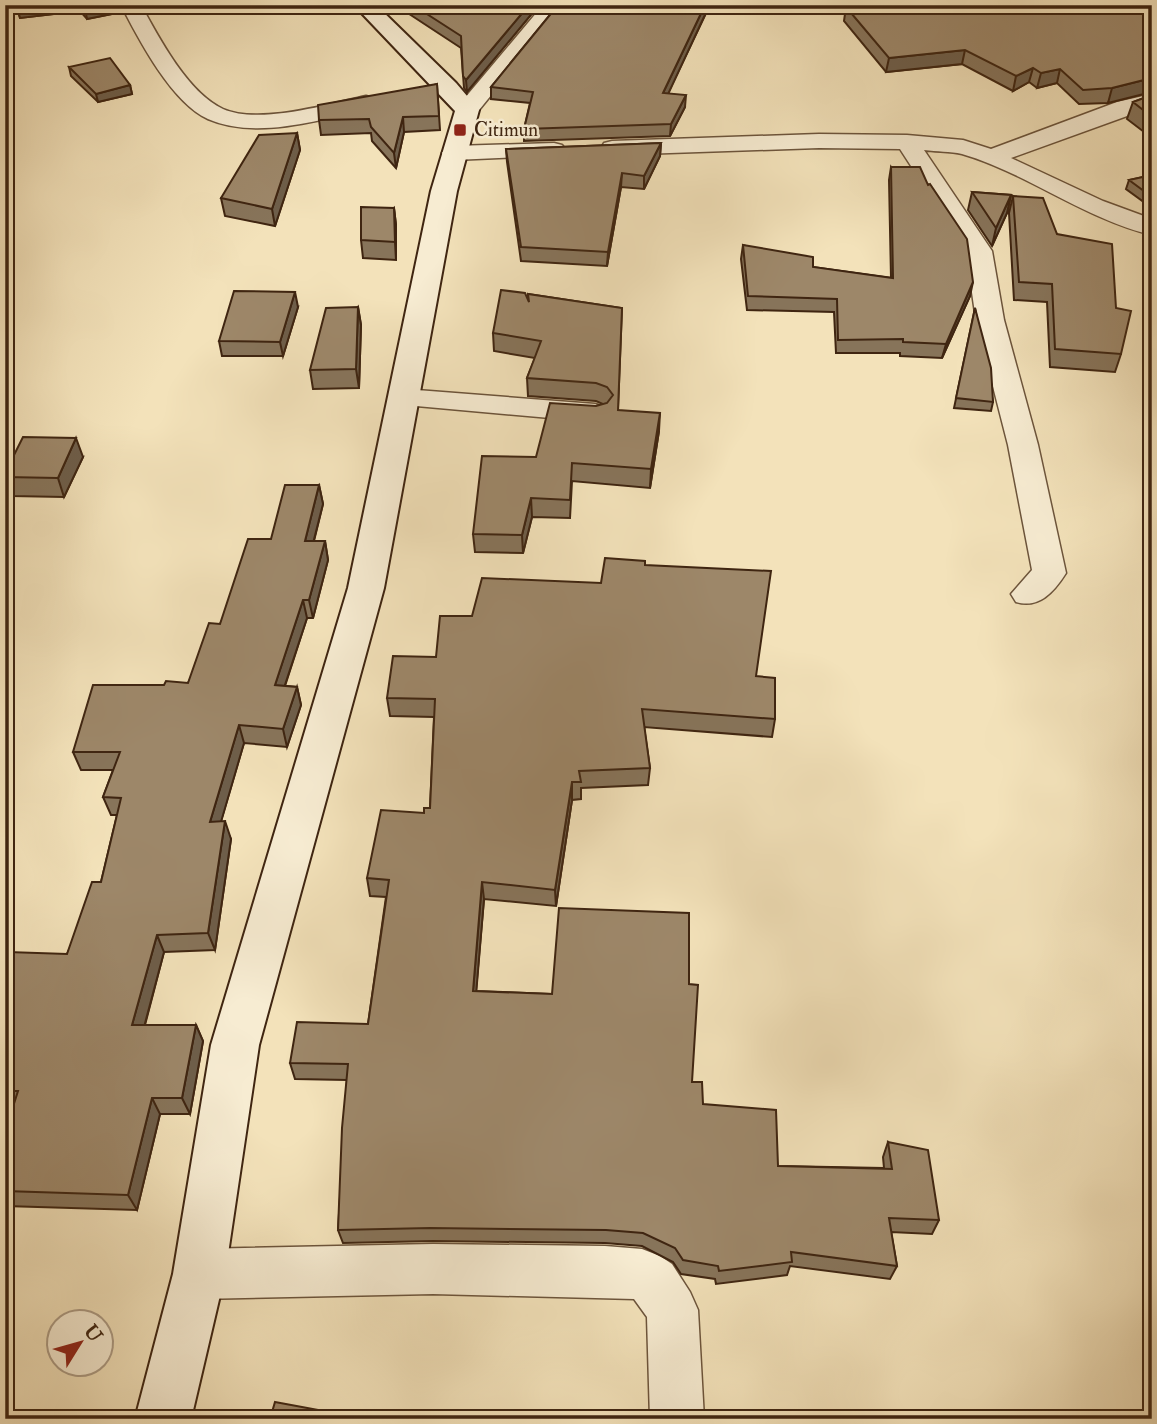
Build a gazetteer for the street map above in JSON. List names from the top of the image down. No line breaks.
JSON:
{"places":{"transit":["Citimun"]},"north":"top right"}
